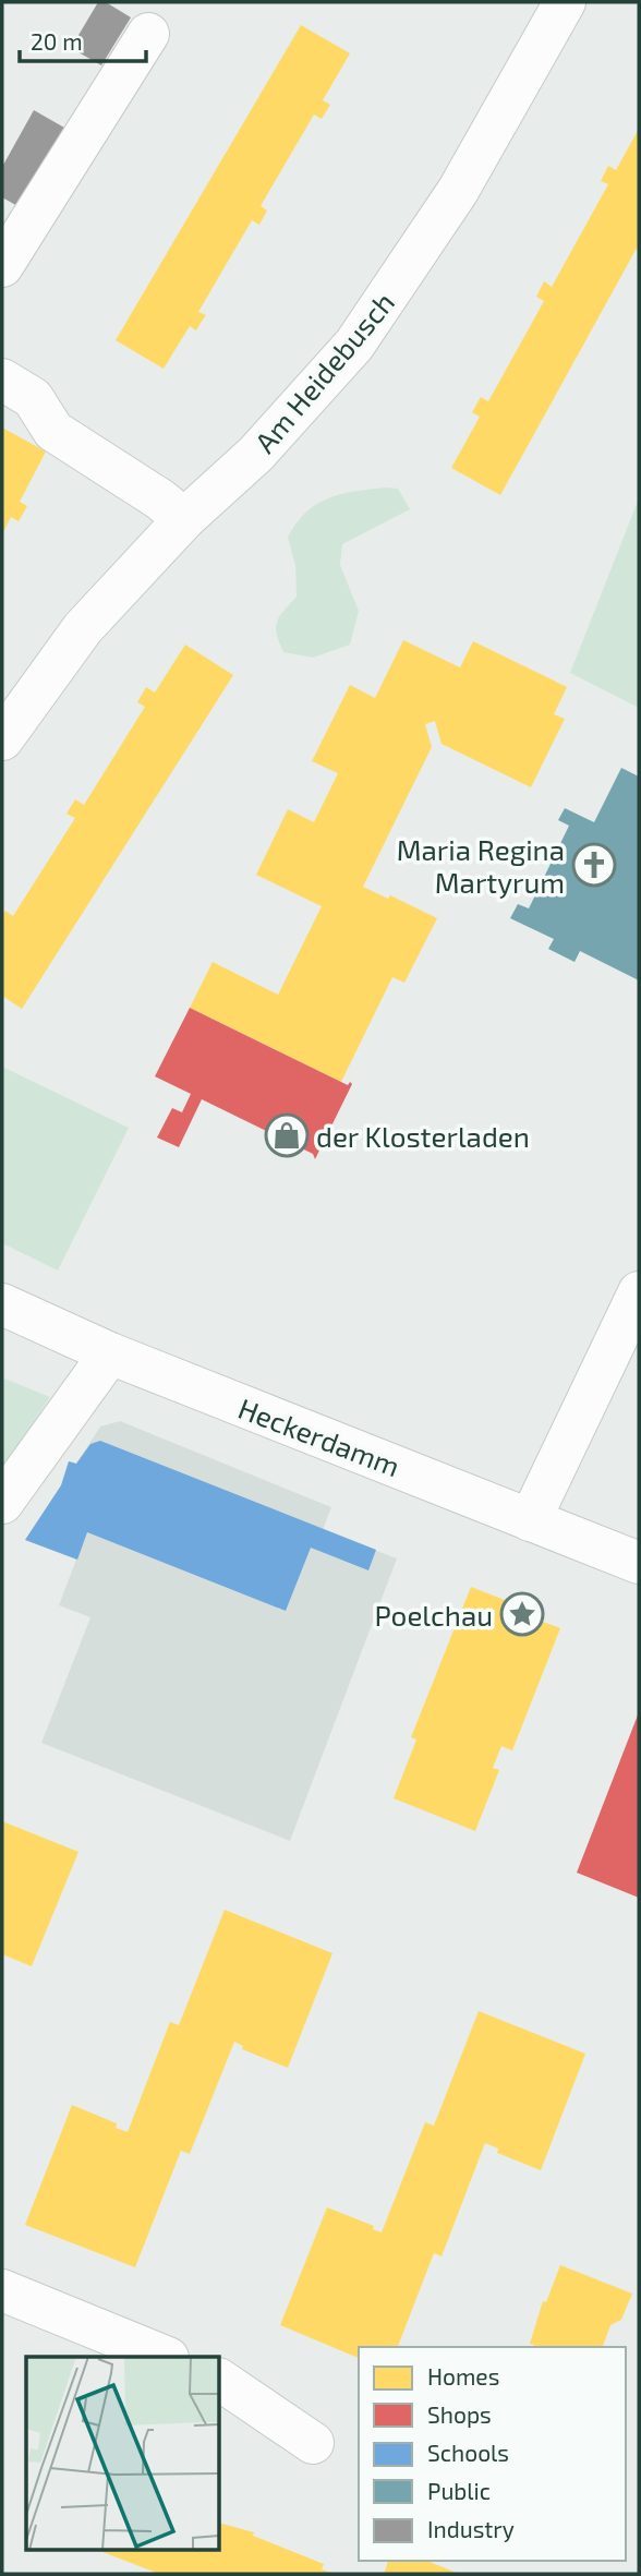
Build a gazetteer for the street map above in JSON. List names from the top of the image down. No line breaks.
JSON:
{"streets":{"street":["Am Heidebusch","Heckerdamm"]},"places":{"church":["Maria Regina Martyrum"],"shop":["der Klosterladen"],"place":["Poelchau"]},"legend":["Homes","Shops","Schools","Public","Industry"],"scale_bar":"20 m"}
